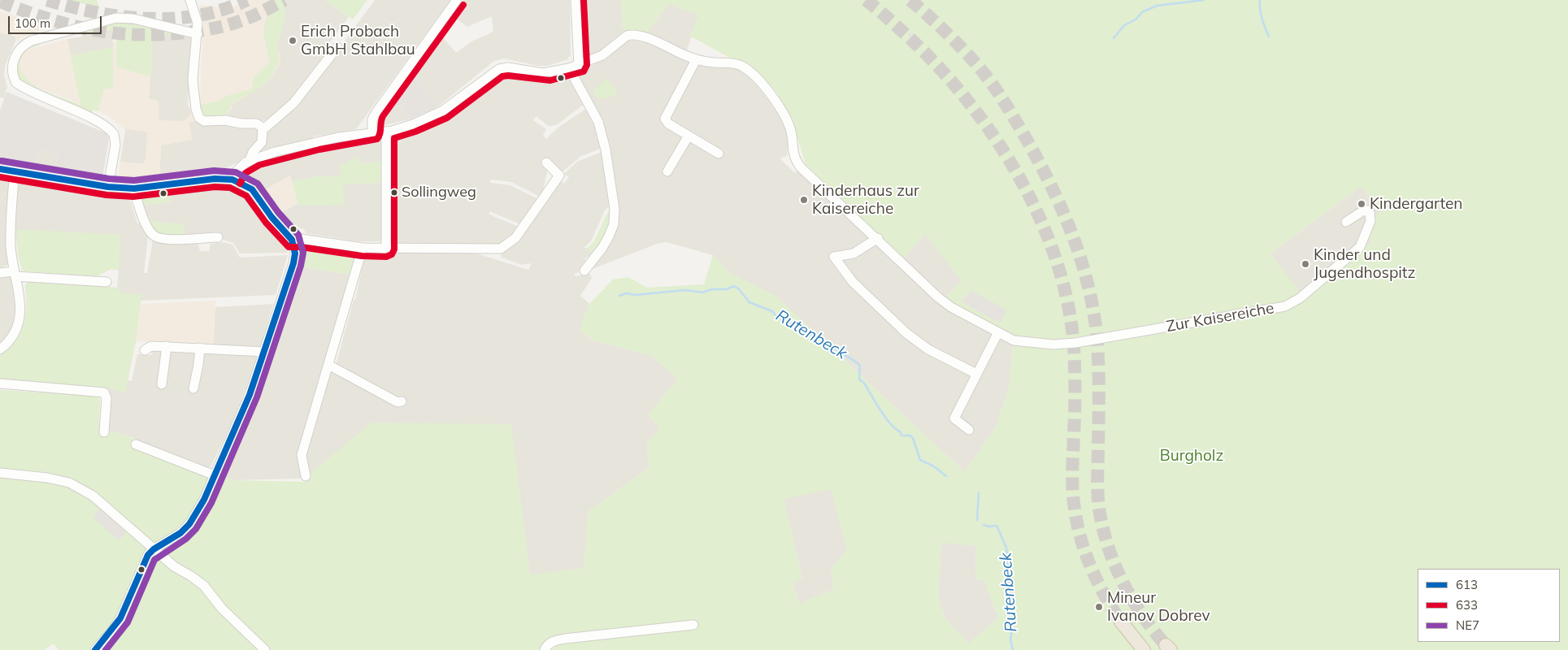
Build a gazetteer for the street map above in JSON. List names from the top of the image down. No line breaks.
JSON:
{"streets":{"street":["Zur Kaisereiche"]},"water":["Rutenbeck"],"parks":["Burgholz"],"places":["Erich Probach GmbH Stahlbau","Sollingweg","Kinderhaus zur Kaisereiche","Kindergarten","Kinder und Jugendhospitz","Mineur Ivanov Dobrev"],"lines":["transit line 633","transit line NE7","transit line 613"],"legend":["613","633","NE7"],"scale_bar":"100 m"}
